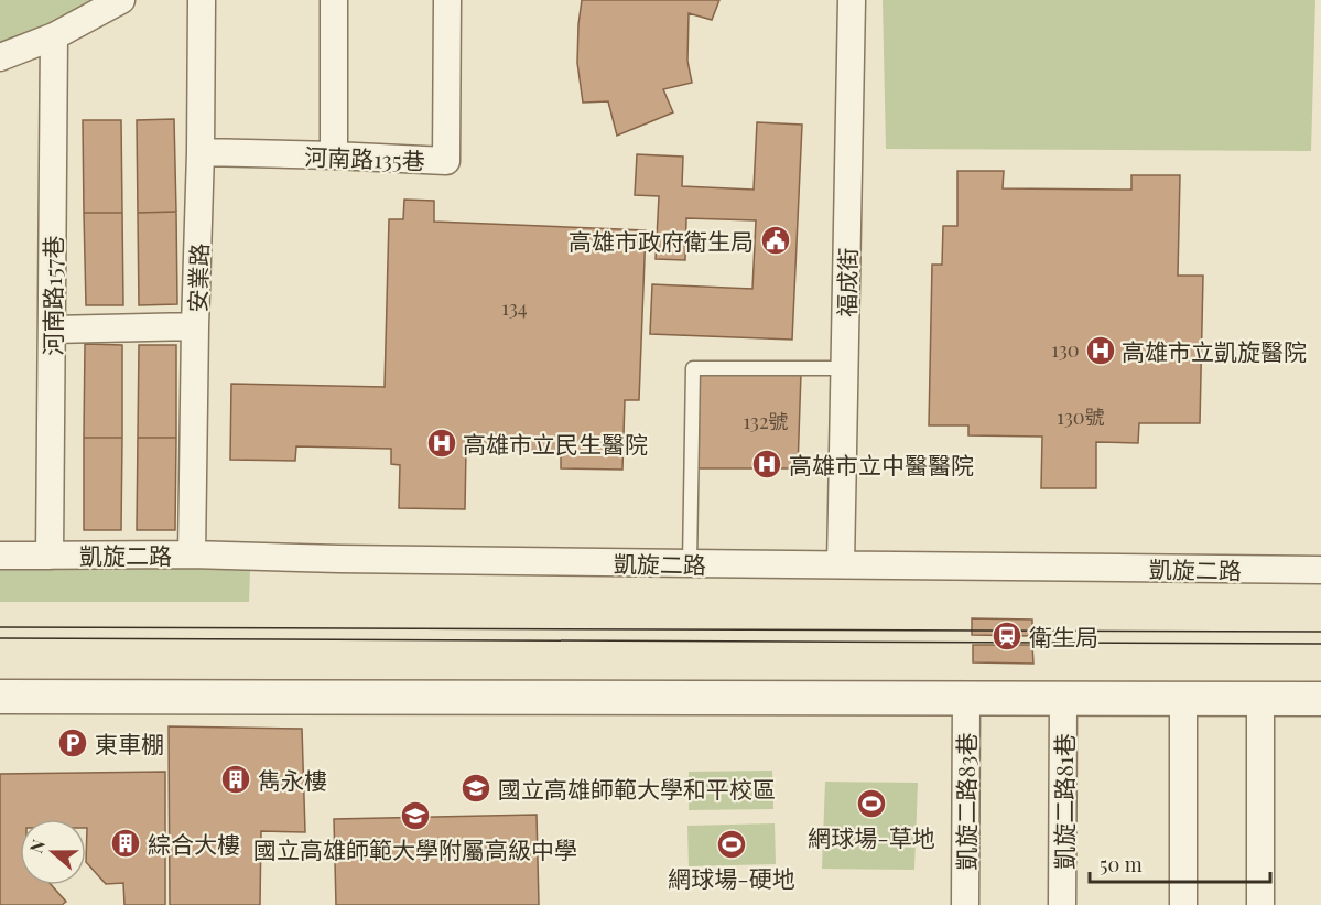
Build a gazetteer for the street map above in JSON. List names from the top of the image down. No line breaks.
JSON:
{"streets":{"street":["河南路135巷","安業路","福成街","河南路157巷","凱旋二路","凱旋二路83巷","凱旋二路81巷"]},"crossings":[["河南路135巷","安業路"],["安業路","凱旋二路"],["福成街","凱旋二路"],["河南路157巷","凱旋二路"]],"places":{"public building":["高雄市政府衛生局"],"hospital":["高雄市立凱旋醫院","高雄市立民生醫院","高雄市立中醫醫院"],"station":["衛生局"],"parking":["東車棚"],"building":["雋永樓","綜合大樓"],"school or university":["國立高雄師範大學和平校區","國立高雄師範大學附屬高級中學"],"sports":["網球場-草地","網球場-硬地"]},"house_numbers":["134","130","130號","132號"],"scale_bar":"50 m","north":"left"}
